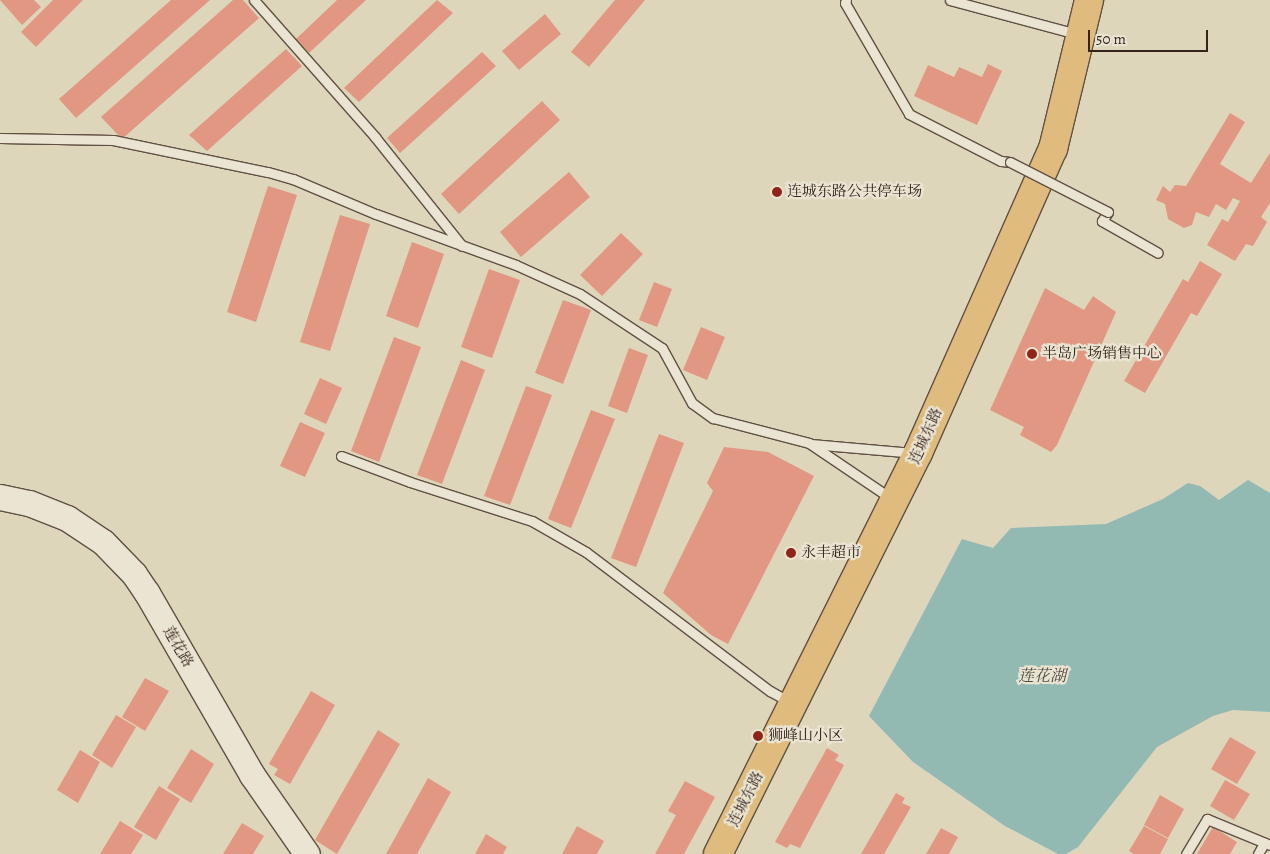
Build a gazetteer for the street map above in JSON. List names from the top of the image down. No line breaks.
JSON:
{"streets":{"main road":["连城东路","莲花路"]},"water":["莲花湖"],"places":["连城东路公共停车场","半岛广场销售中心","永丰超市","狮峰山小区"],"scale_bar":"50 m"}
